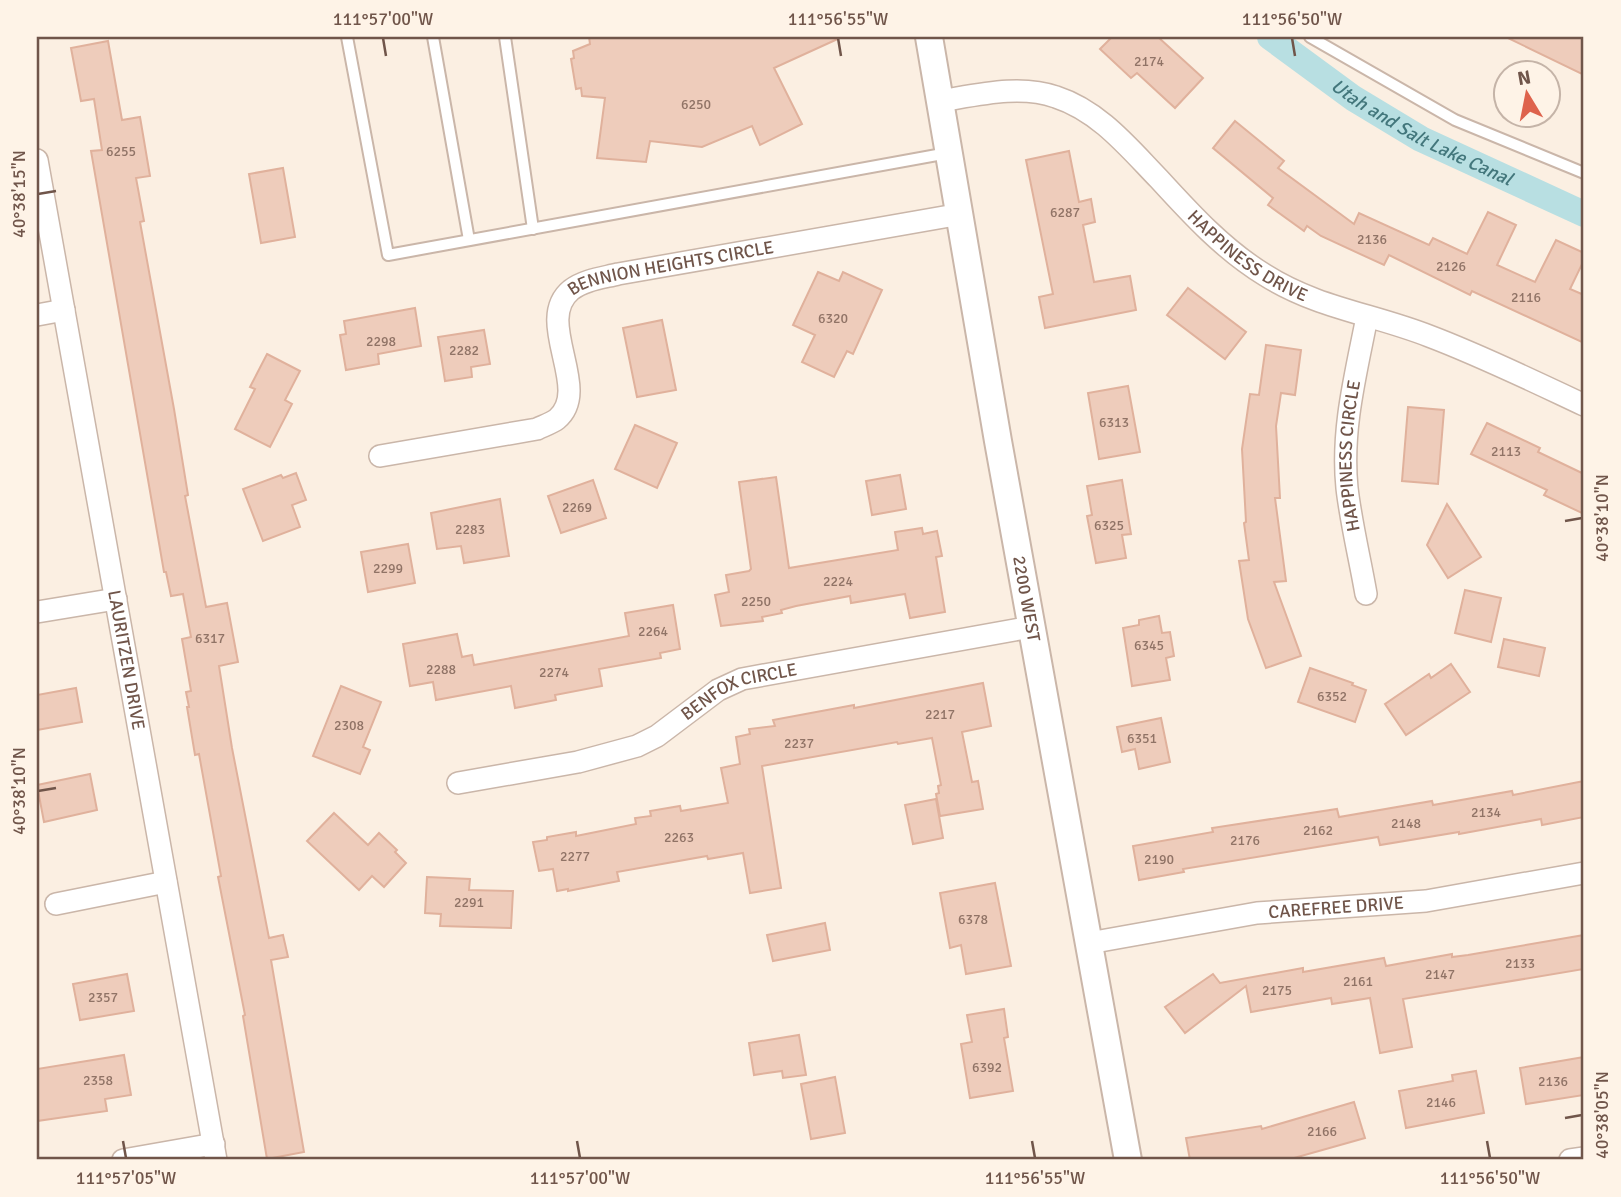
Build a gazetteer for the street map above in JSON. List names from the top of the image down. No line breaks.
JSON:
{"streets":{"street":["HAPPINESS DRIVE","BENNION HEIGHTS CIRCLE","HAPPINESS CIRCLE","2200 WEST","LAURITZEN DRIVE","BENFOX CIRCLE","CAREFREE DRIVE"]},"crossings":[["HAPPINESS DRIVE","HAPPINESS CIRCLE"],["HAPPINESS DRIVE","2200 WEST"],["BENNION HEIGHTS CIRCLE","2200 WEST"],["2200 WEST","BENFOX CIRCLE"],["2200 WEST","CAREFREE DRIVE"]],"water":["Utah and Salt Lake Canal"],"house_numbers":["2174","6250","6255","6287","2136","2126","2116","6320","2298","2282","6313","2113","2269","6325","2283","2299","2224","2250","2264","6317","6345","2288","2274","6352","2217","2308","6351","2237","2134","2148","2162","2263","2176","2277","2190","2291","6378","2133","2147","2161","2175","2357","6392","2358","2136","2146","2166"],"north":"top","coordinates":["111°57'00\"W","111°56'55\"W","111°56'50\"W","40°38'15\"N","40°38'10\"N","40°38'05\"N","111°57'05\"W"]}
